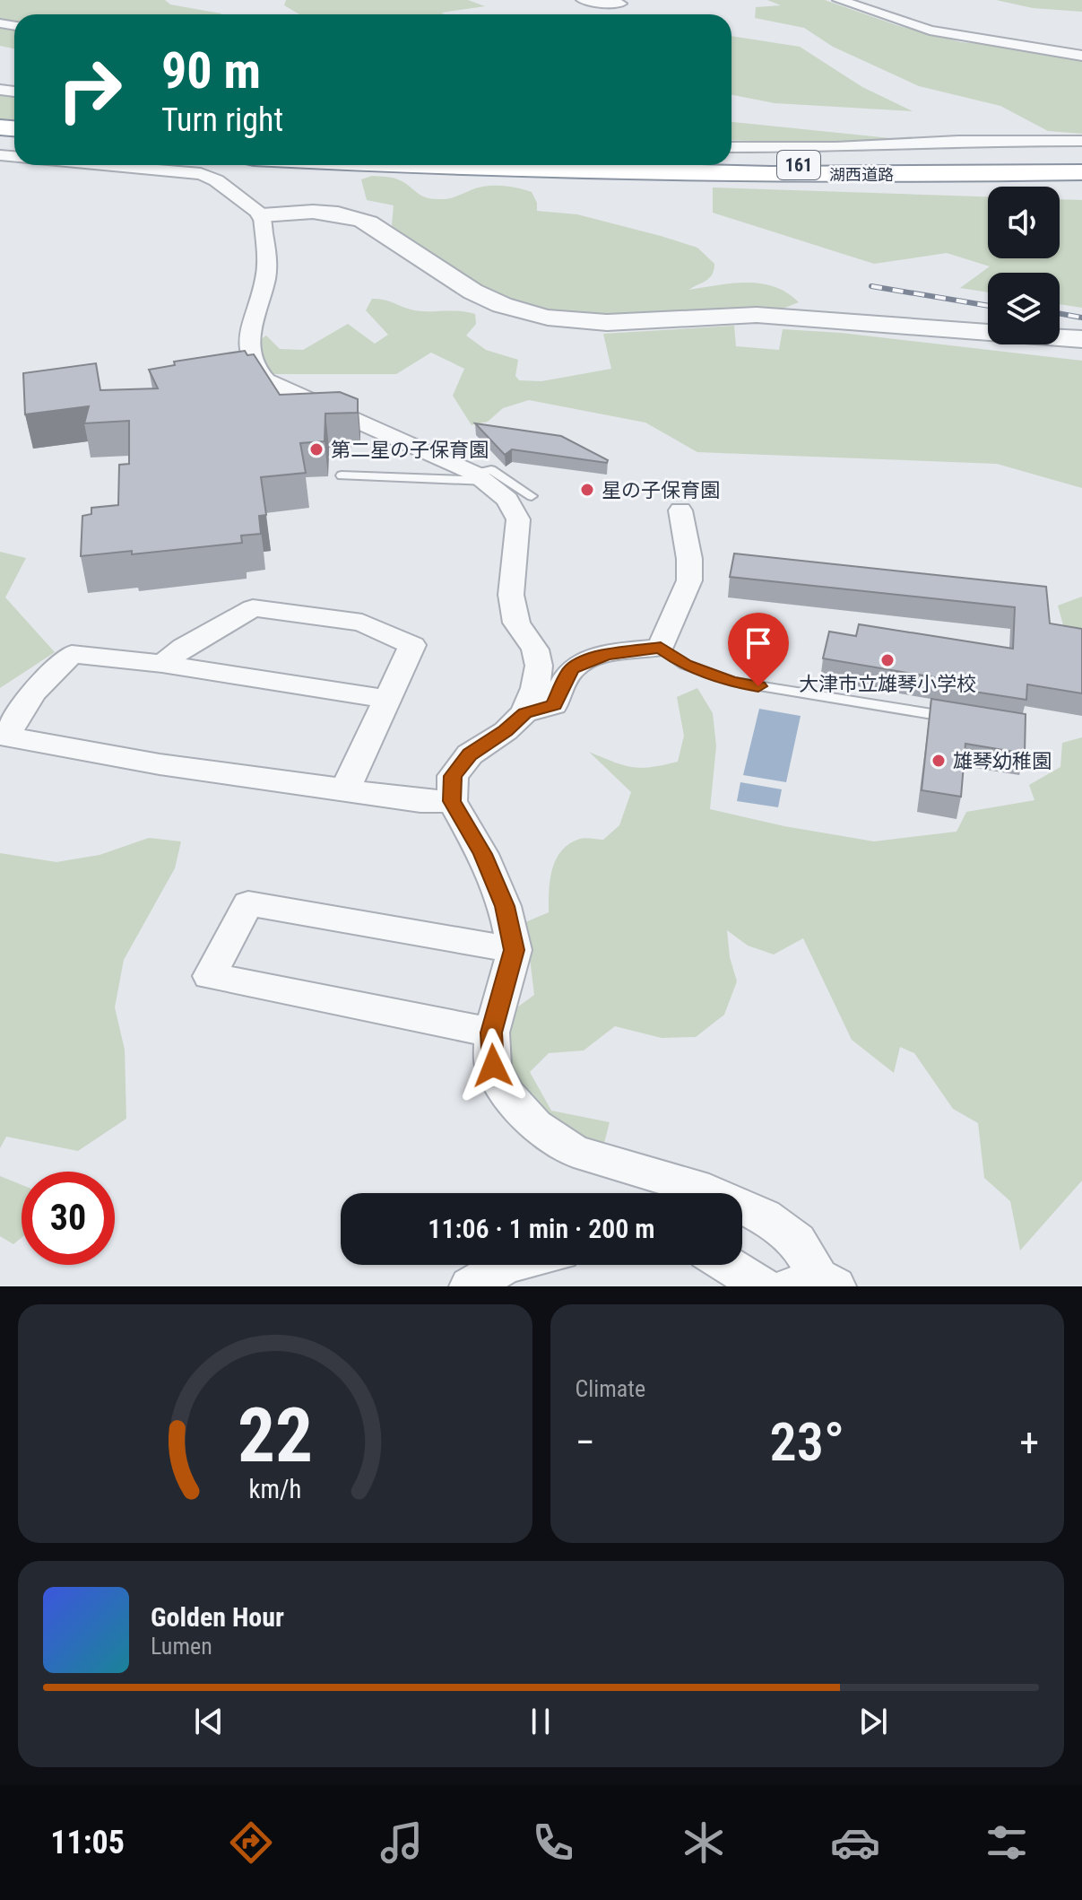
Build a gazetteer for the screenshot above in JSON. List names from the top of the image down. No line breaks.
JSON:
{"streets":{"highway":["161","湖西道路"]},"places":["第二星の子保育園","星の子保育園","大津市立雄琴小学校","雄琴幼稚園"],"page":{"turn":["90 m","Turn right"],"limit":"30","trip":"11:06 · 1 min · 200 m","tile":"Climate","heat":["−","23°","+"],"song":["Golden Hour","Lumen"],"tabs":"11:05","gauge":["22","km/h"]}}
